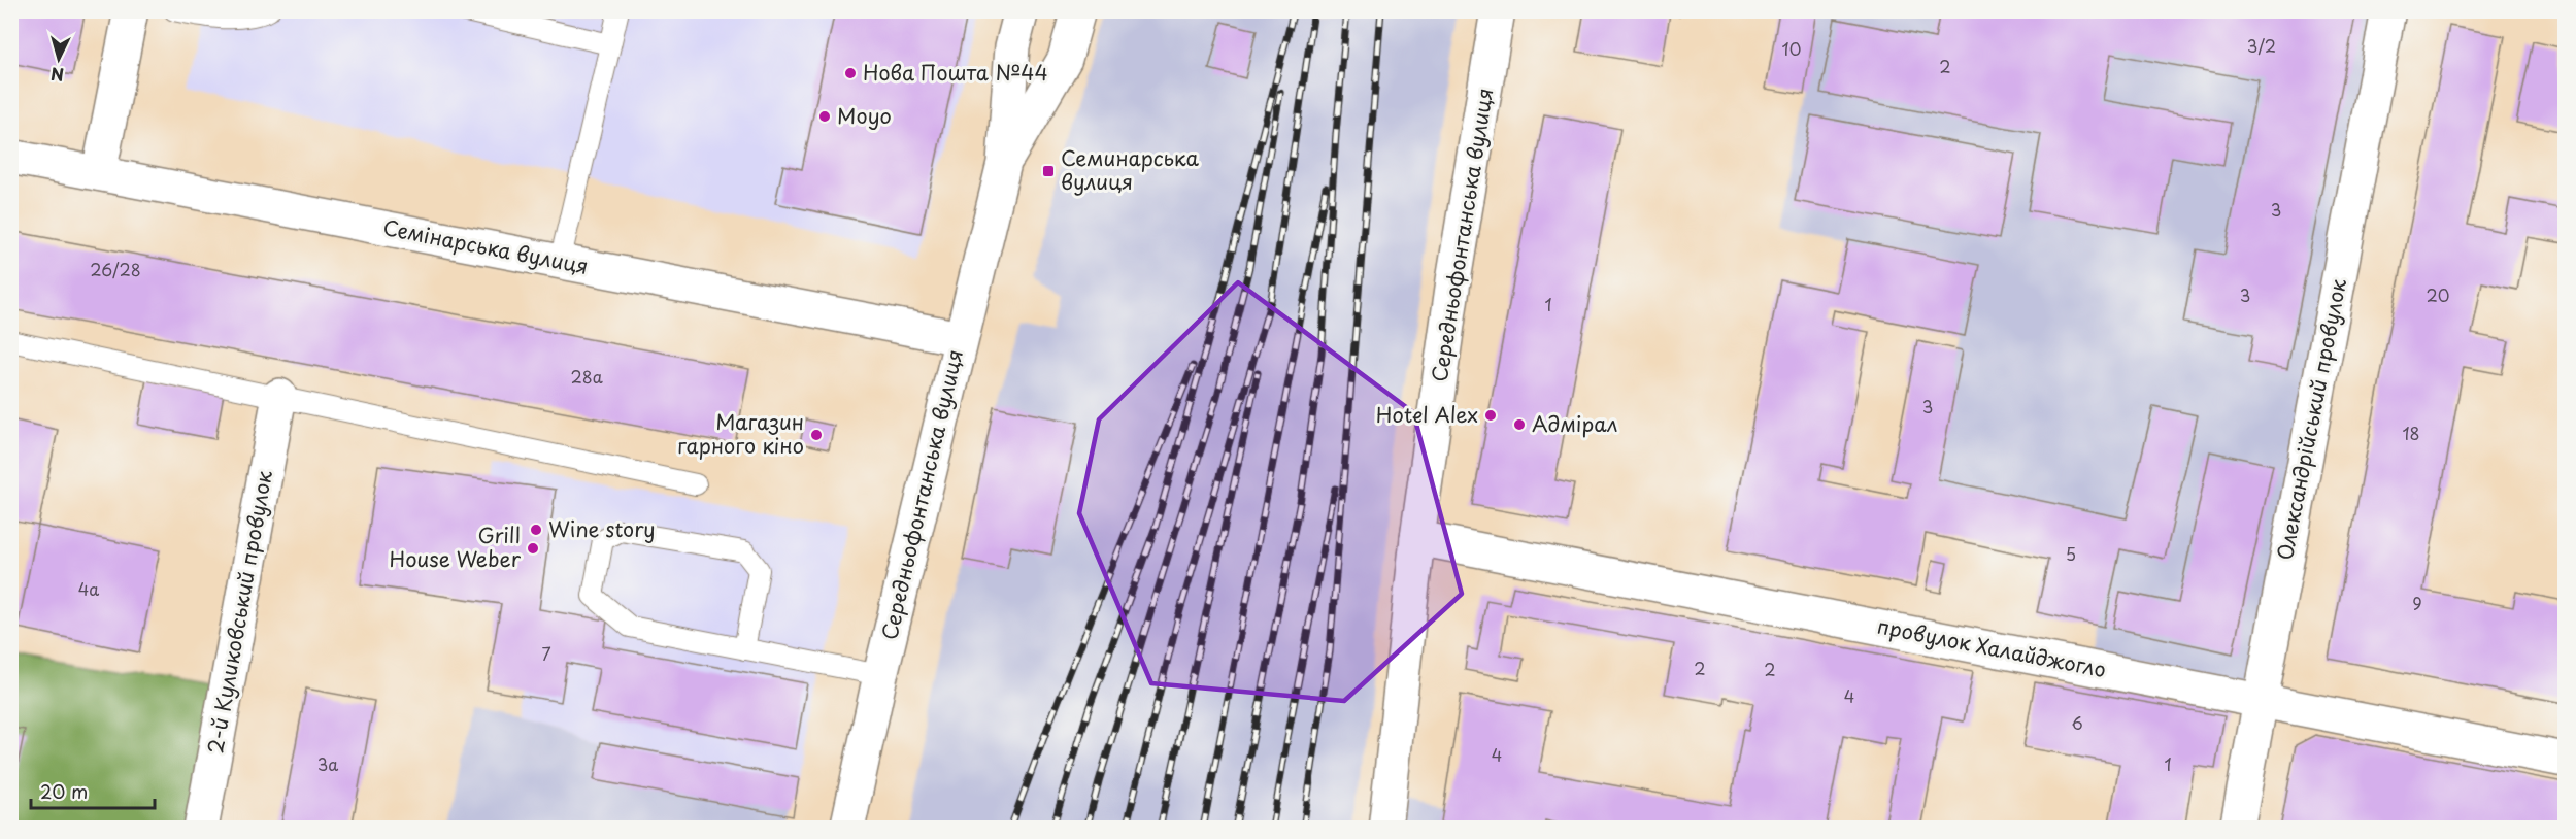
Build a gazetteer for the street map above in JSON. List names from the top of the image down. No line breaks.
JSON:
{"streets":{"street":["Середньофонтанська вулиця","Семінарська вулиця","Олександрійський провулок","2-й Куликовський провулок","провулок Халайджогло"]},"crossings":[["Середньофонтанська вулиця","Семінарська вулиця"],["Середньофонтанська вулиця","провулок Халайджогло"],["Олександрійський провулок","провулок Халайджогло"]],"places":{"other":["Нова Пошта №44","Moyo","Hotel Alex","Адмірал","Магазин гарного кіно","Wine story","Grill House Weber"],"transit":["Семинарська вулиця"]},"house_numbers":["3/2","10","2","3","26/28","3","20","1","28а","3","18","5","4а","9","7","2","2","4","6","4","3а","1"],"scale_bar":"20 m","north":"bottom"}
